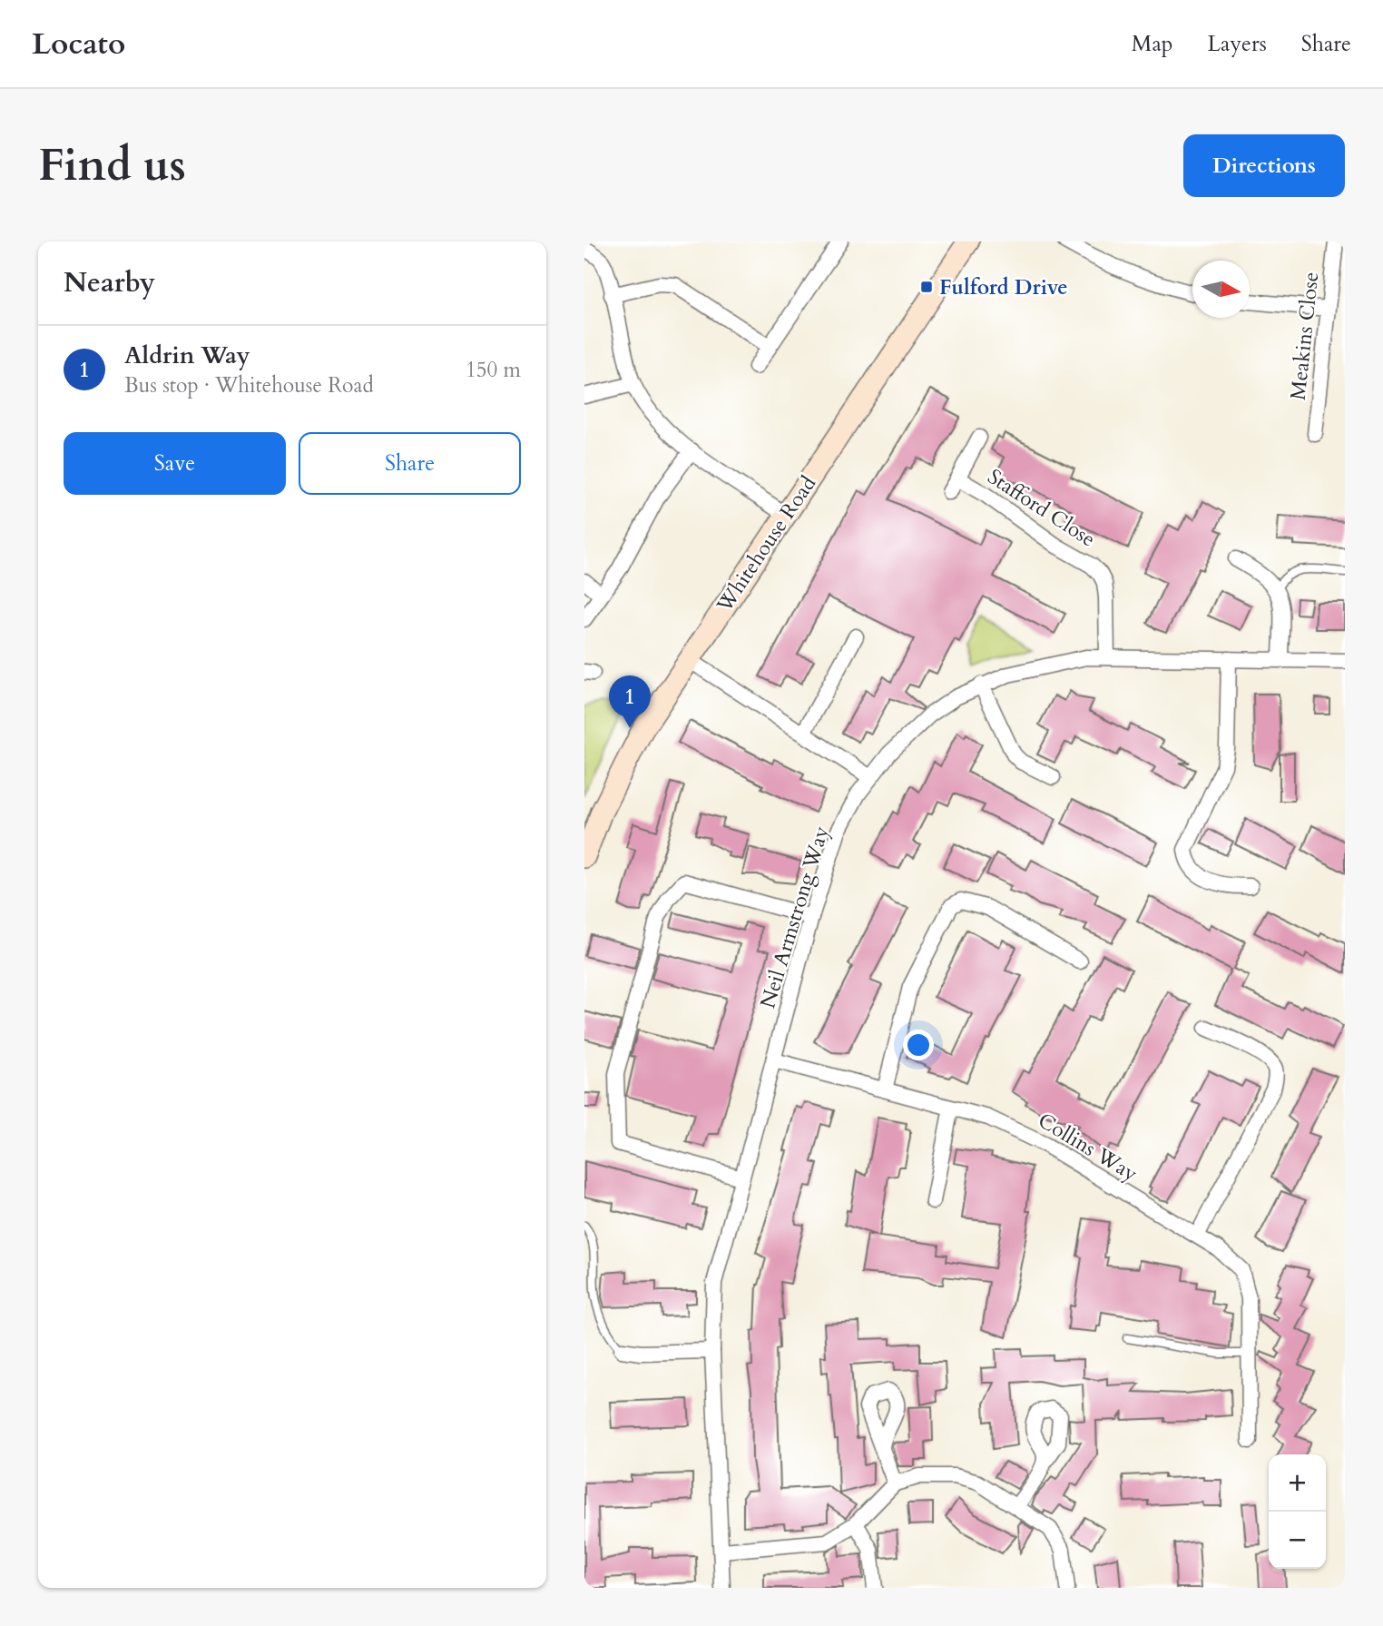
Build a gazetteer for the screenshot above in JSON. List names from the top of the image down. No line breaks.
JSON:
{"streets":{"street":["Meakins Close","Stafford Close","Whitehouse Road","Neil Armstrong Way","Collins Way"]},"crossings":[["Stafford Close","Neil Armstrong Way"],["Neil Armstrong Way","Collins Way"]],"places":{"transit":["Fulford Drive"]},"north":"right","page":{"header":"Locato","nav":["Map","Layers","Share"],"buttons":["Directions",["Save","Share"]],"title":"Find us","heading":"Nearby","list":[{"mark":"1","name":"Aldrin Way","note":"Bus stop · Whitehouse Road","value":"150 m"}],"pins":"1","map_buttons":["+","−"]}}
